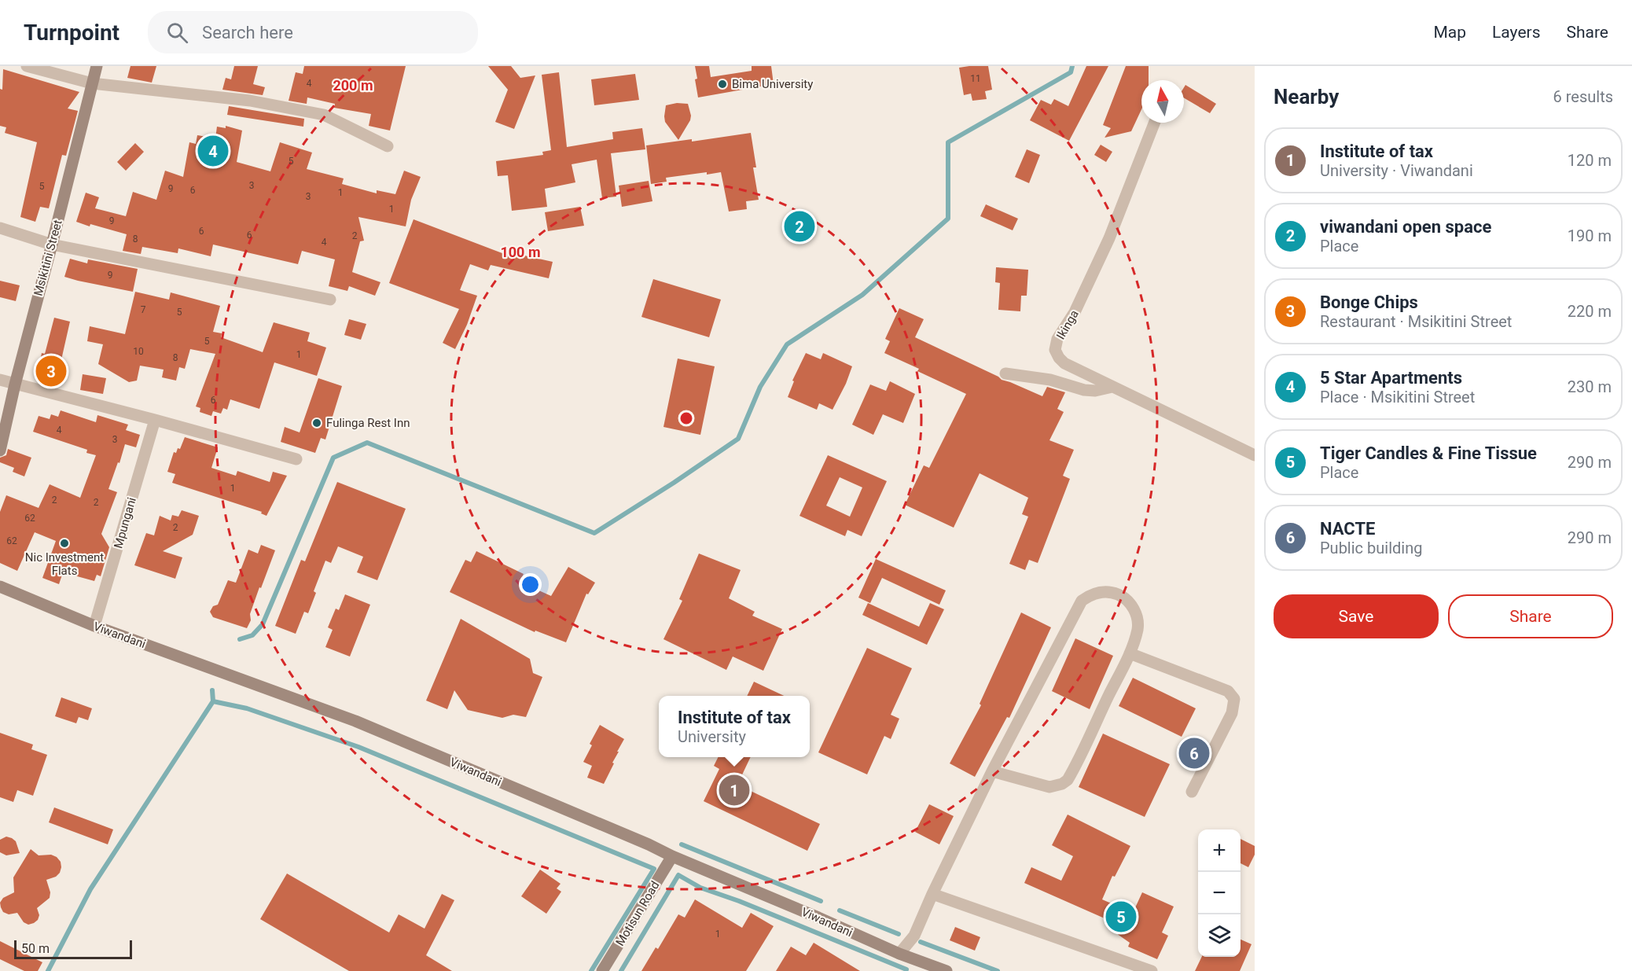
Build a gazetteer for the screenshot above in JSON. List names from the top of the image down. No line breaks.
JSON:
{"streets":{"street":["Msikitini Street","Ikinga","Mpungani","Viwandani","Motisun Road"]},"crossings":[["Mpungani","Viwandani"],["Viwandani","Motisun Road"]],"places":["Bima University","Fulinga Rest Inn","Nic Investment Flats"],"house_numbers":["11","4","5","3","5","9","6","1","3","1","9","6","6","2","8","4","9","7","5","5","10","1","8","6","4","3","1","2","2","62","2","62","1"],"scale_bar":"50 m","north":"top","page":{"header":"Turnpoint","search":"Search here","nav":["Map","Layers","Share"],"heading":["Nearby","6 results"],"list":[{"mark":"1","name":"Institute of tax","note":"University · Viwandani","value":"120 m"},{"mark":"2","name":"viwandani open space","note":"Place","value":"190 m"},{"mark":"3","name":"Bonge Chips","note":"Restaurant · Msikitini Street","value":"220 m"},{"mark":"4","name":"5 Star Apartments","note":"Place · Msikitini Street","value":"230 m"},{"mark":"5","name":"Tiger Candles & Fine Tissue","note":"Place","value":"290 m"},{"mark":"6","name":"NACTE","note":"Public building","value":"290 m"}],"pins":["4","2","3","6","1","5"],"buttons":["Save","Share"],"popup":["Institute of tax","University"],"map_buttons":["+","−"],"scale":"50 m"},"rings":["200 m","100 m"]}
